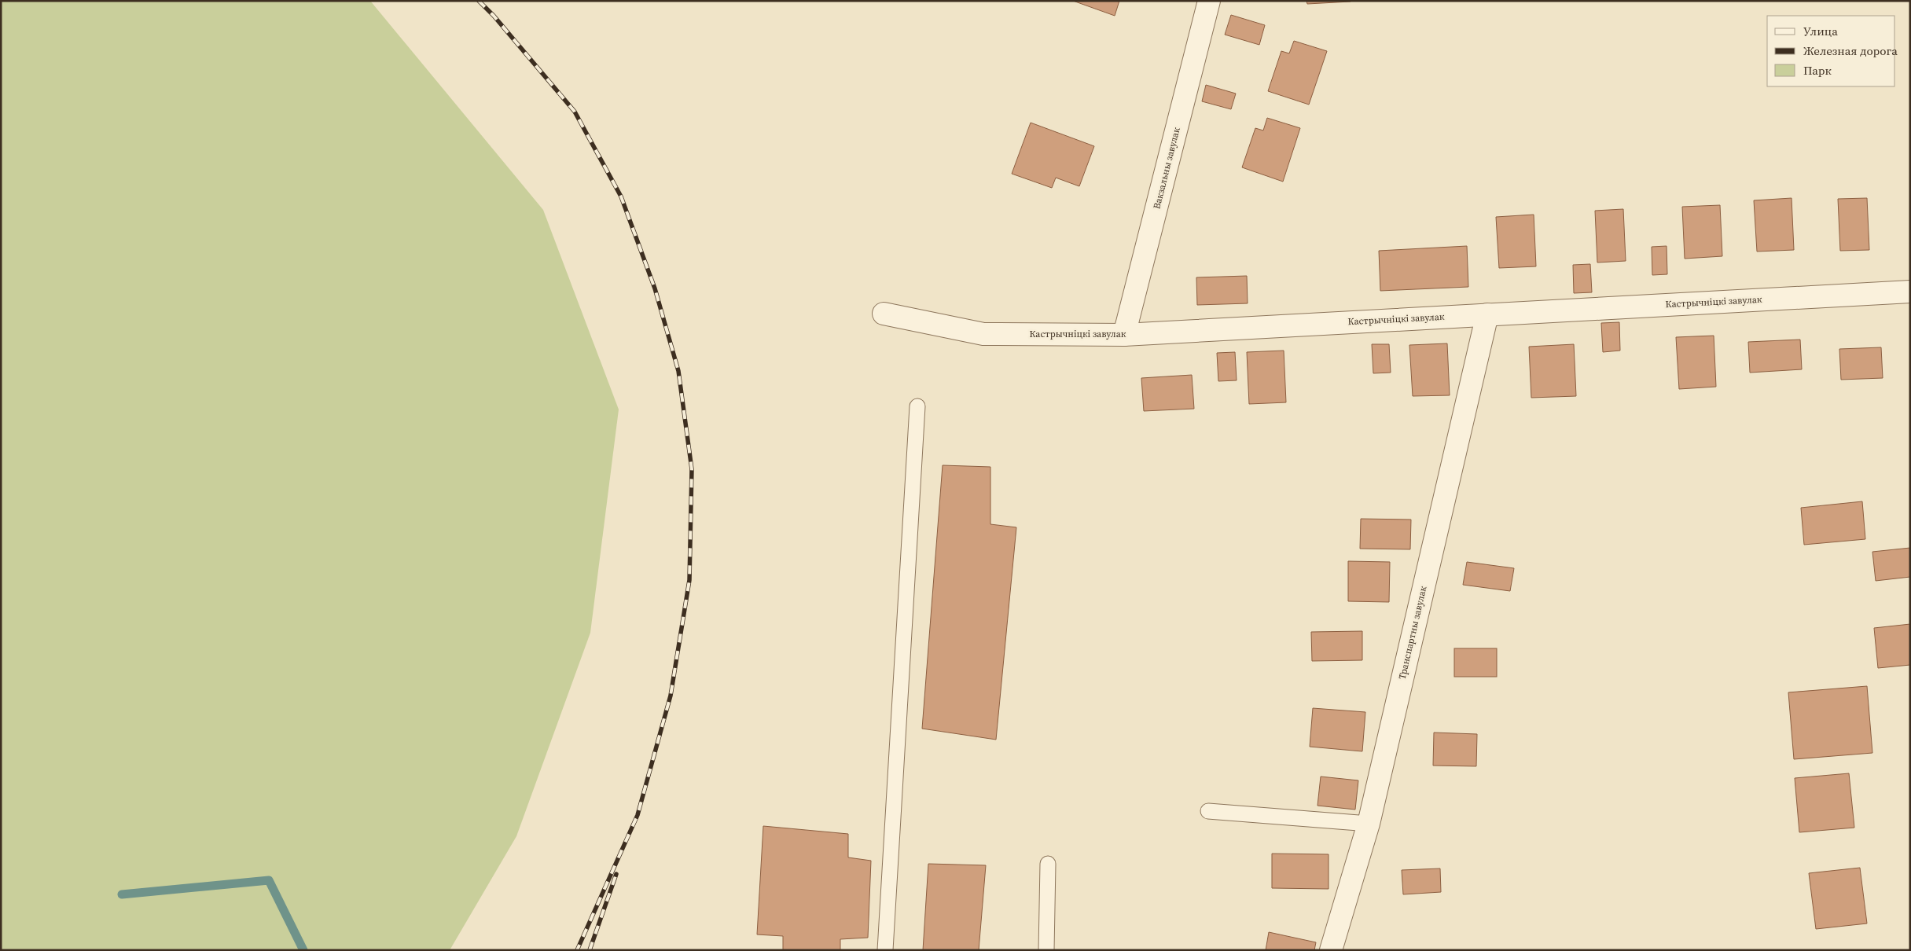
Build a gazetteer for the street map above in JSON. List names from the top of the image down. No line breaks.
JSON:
{"streets":{"street":["Вакзальны завулак","Кастрычніцкі завулак","Транспартны завулак"]},"crossings":[["Вакзальны завулак","Кастрычніцкі завулак"],["Кастрычніцкі завулак","Транспартны завулак"]],"legend":["Улица","Железная дорога","Парк"]}
